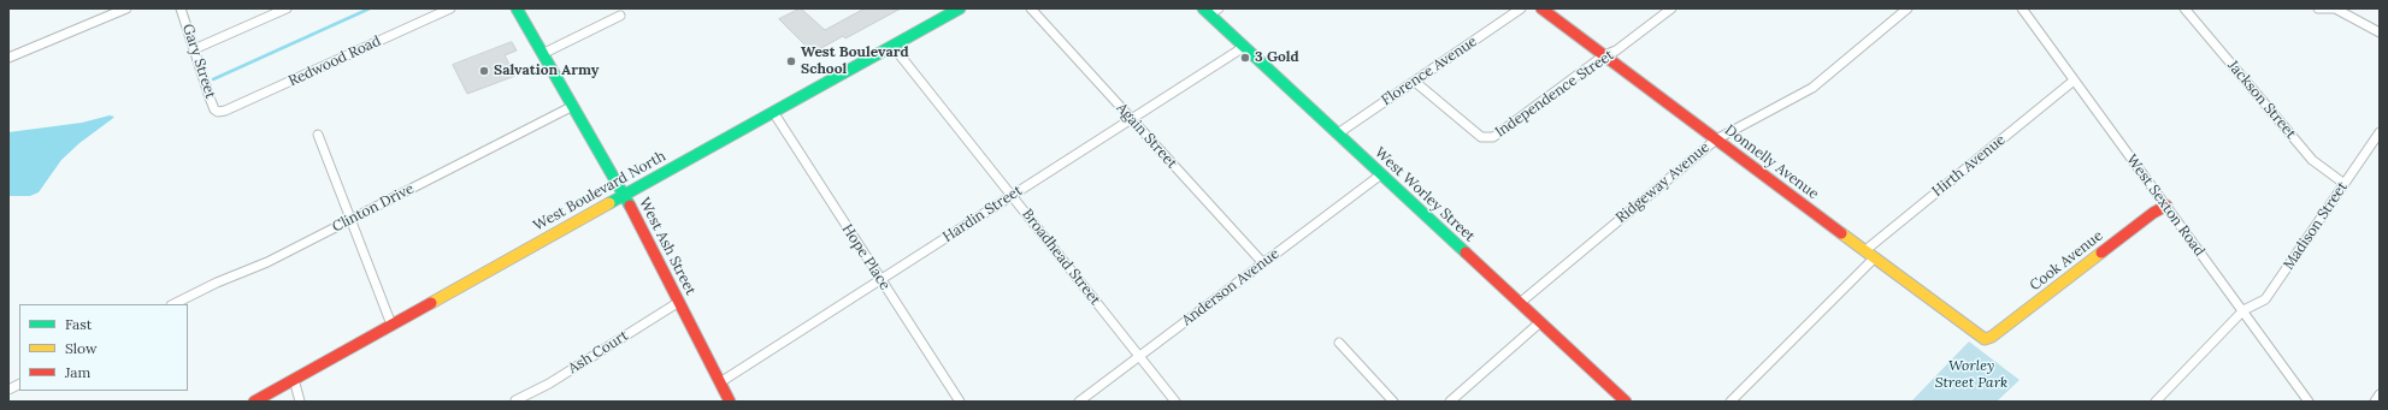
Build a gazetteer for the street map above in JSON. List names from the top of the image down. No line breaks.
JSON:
{"streets":{"street":["Gary Street","Redwood Road","Florence Avenue","Independence Street","Jackson Street","Again Street","Donnelly Avenue","Hirth Avenue","Ridgeway Avenue","West Boulevard North","West Worley Street","West Sexton Road","Clinton Drive","Hardin Street","Madison Street","West Ash Street","Hope Place","Broadhead Street","Cook Avenue","Anderson Avenue","Ash Court"]},"crossings":[["Gary Street","Redwood Road"],["Florence Avenue","Independence Street"],["Florence Avenue","West Worley Street"],["Independence Street","Donnelly Avenue"],["Jackson Street","Madison Street"],["Again Street","Hardin Street"],["Again Street","Anderson Avenue"],["Donnelly Avenue","Hirth Avenue"],["Donnelly Avenue","Ridgeway Avenue"],["Donnelly Avenue","Cook Avenue"],["Hirth Avenue","West Sexton Road"],["Ridgeway Avenue","West Worley Street"],["West Boulevard North","West Ash Street"],["West Boulevard North","Hope Place"],["West Boulevard North","Broadhead Street"],["West Worley Street","Hardin Street"],["West Worley Street","Anderson Avenue"],["West Sexton Road","Madison Street"],["West Sexton Road","Cook Avenue"],["Clinton Drive","West Ash Street"],["Hardin Street","West Ash Street"],["Hardin Street","Hope Place"],["Hardin Street","Broadhead Street"],["West Ash Street","Ash Court"],["Broadhead Street","Anderson Avenue"]],"parks":["Worley Street Park"],"places":["3 Gold","West Boulevard School","Salvation Army"],"legend":["Fast","Slow","Jam"]}
